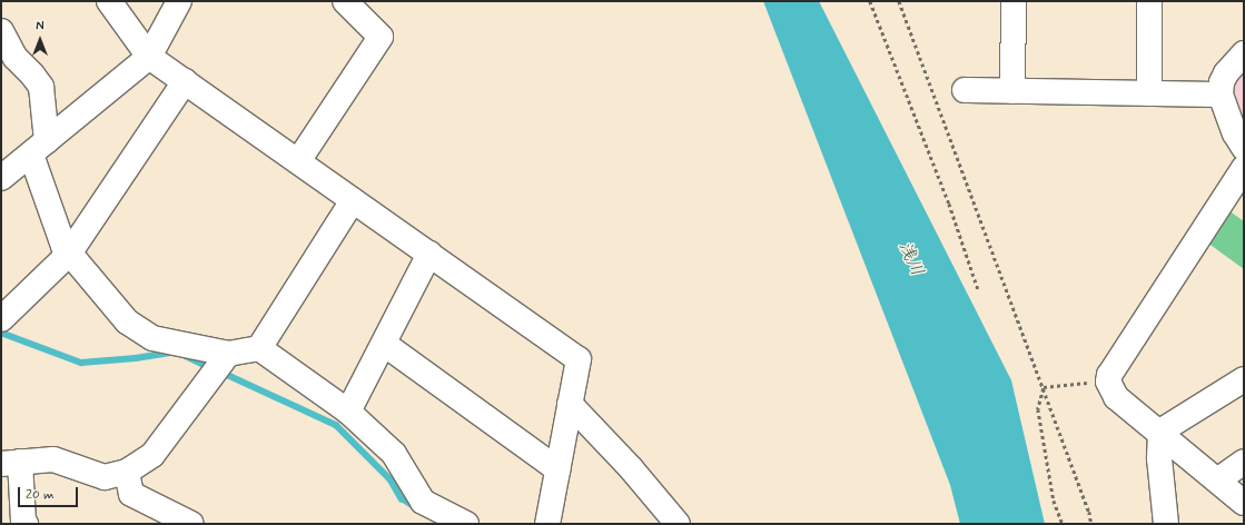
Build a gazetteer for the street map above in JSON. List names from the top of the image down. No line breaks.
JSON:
{"water":["浅川"],"scale_bar":"20 m","north":"top"}
